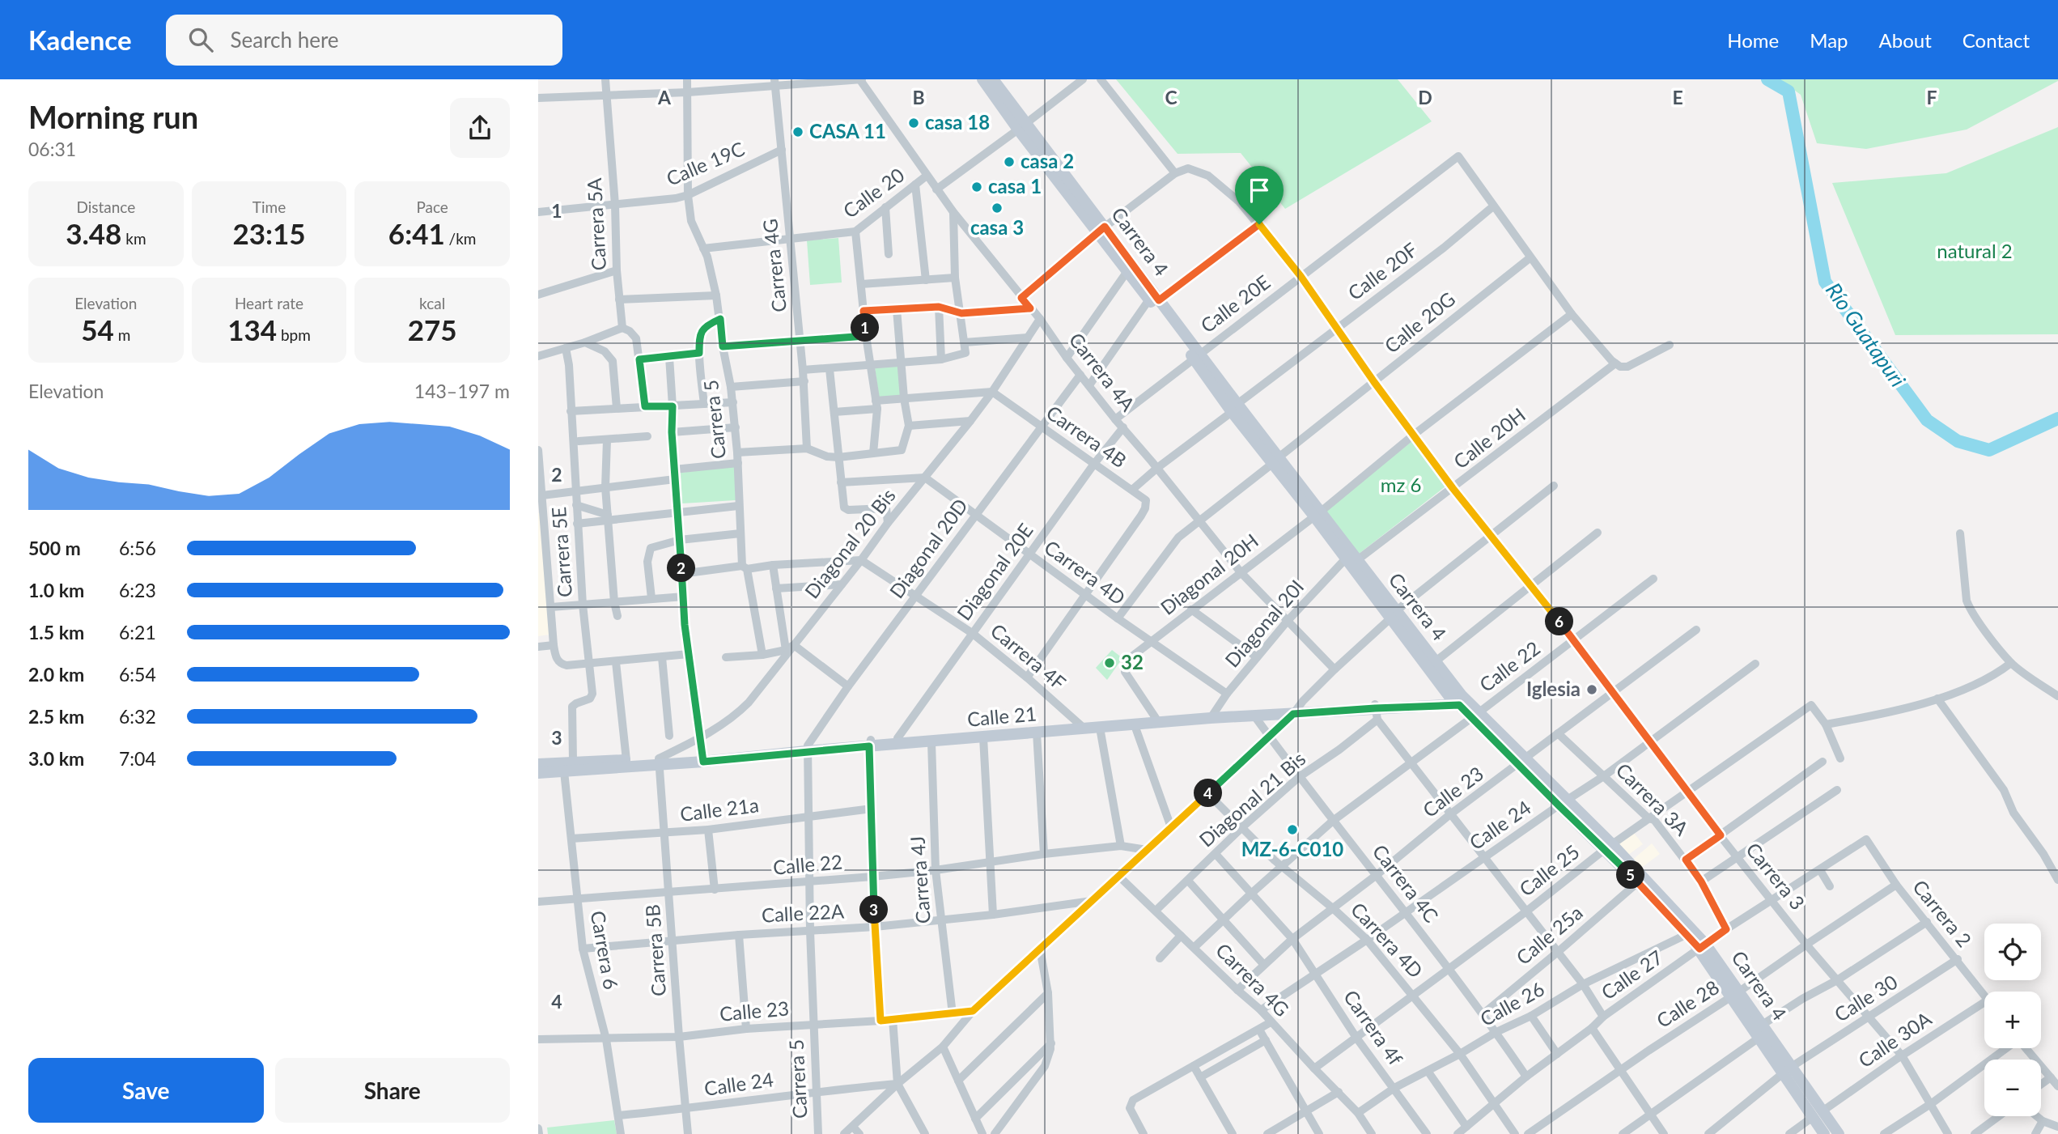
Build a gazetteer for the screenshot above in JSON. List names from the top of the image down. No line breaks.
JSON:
{"streets":{"main road":["Carrera 4","Calle 21"],"street":["Calle 19C","Calle 20","Carrera 5A","Carrera 4G","Calle 20F","Calle 20E","Calle 20G","Carrera 4A","Carrera 5","Carrera 4B","Calle 20H","Diagonal 20 Bis","Diagonal 20D","Carrera 5E","Diagonal 20E","Carrera 4D","Diagonal 20H","Diagonal 20I","Carrera 4F","Calle 22","Calle 23","Diagonal 21 Bis","Carrera 3A","Calle 21a","Calle 24","Calle 25","Carrera 3","Carrera 4J","Carrera 4C","Calle 22A","Carrera 2","Calle 25a","Carrera 6","Carrera 5B","Calle 27","Calle 30","Calle 26","Calle 28","Carrera 4f","Calle 30A"]},"crossings":[["Calle 19C","Carrera 5A"],["Calle 19C","Carrera 4G"],["Calle 19C","Carrera 5"],["Calle 20","Carrera 4"],["Calle 20","Carrera 4G"],["Calle 20","Carrera 4A"],["Calle 20","Carrera 5"],["Carrera 4","Calle 20F"],["Carrera 4","Calle 20E"],["Carrera 4","Calle 20G"],["Carrera 4","Calle 20H"],["Carrera 4","Diagonal 20H"],["Carrera 4","Diagonal 20I"],["Carrera 4","Calle 22"],["Carrera 4","Calle 21"],["Carrera 4","Calle 23"],["Carrera 4","Diagonal 21 Bis"],["Carrera 4","Calle 24"],["Carrera 4","Calle 25"],["Carrera 4","Calle 25a"],["Carrera 4","Calle 27"],["Carrera 4","Calle 30"],["Carrera 4","Calle 26"],["Carrera 4","Calle 28"],["Carrera 4","Calle 30A"],["Carrera 4G","Calle 22"],["Carrera 4G","Calle 23"],["Carrera 4G","Diagonal 21 Bis"],["Carrera 4G","Calle 24"],["Carrera 4G","Calle 25"],["Carrera 4G","Calle 26"],["Calle 20F","Calle 20E"],["Calle 20F","Carrera 4A"],["Calle 20F","Carrera 4B"],["Calle 20F","Carrera 3"],["Calle 20E","Carrera 4A"],["Calle 20E","Carrera 3"],["Calle 20G","Carrera 4A"],["Calle 20G","Carrera 4D"],["Calle 20G","Carrera 3"],["Carrera 4A","Diagonal 20 Bis"],["Carrera 4A","Diagonal 20D"],["Carrera 4A","Diagonal 20E"],["Carrera 4A","Diagonal 20H"],["Carrera 4A","Diagonal 20I"],["Carrera 4A","Diagonal 21 Bis"],["Carrera 5","Diagonal 20D"],["Carrera 5","Calle 22"],["Carrera 5","Calle 21"],["Carrera 5","Calle 23"],["Carrera 5","Calle 21a"],["Carrera 5","Calle 24"],["Carrera 5","Calle 22A"],["Carrera 4B","Diagonal 20 Bis"],["Carrera 4B","Diagonal 20D"],["Carrera 4B","Diagonal 20E"],["Carrera 4B","Carrera 4D"],["Calle 20H","Diagonal 20I"],["Calle 20H","Carrera 3"],["Diagonal 20 Bis","Carrera 4D"],["Diagonal 20 Bis","Carrera 4F"],["Diagonal 20 Bis","Calle 21"],["Diagonal 20 Bis","Carrera 5B"],["Diagonal 20D","Carrera 4D"],["Diagonal 20D","Carrera 4F"],["Diagonal 20D","Calle 21"],["Carrera 5E","Calle 21"],["Diagonal 20E","Carrera 4D"],["Diagonal 20E","Carrera 4F"],["Diagonal 20E","Calle 21"],["Carrera 4D","Diagonal 20H"],["Carrera 4D","Diagonal 20I"],["Carrera 4D","Calle 22"],["Carrera 4D","Calle 23"],["Carrera 4D","Diagonal 21 Bis"],["Carrera 4D","Calle 24"],["Carrera 4D","Calle 25"],["Carrera 4D","Calle 27"],["Carrera 4D","Calle 26"],["Diagonal 20H","Calle 21"],["Diagonal 20I","Calle 21"],["Carrera 4F","Calle 21"],["Calle 22","Diagonal 21 Bis"],["Calle 22","Carrera 3"],["Calle 22","Carrera 4J"],["Calle 22","Carrera 4C"],["Calle 22","Carrera 6"],["Calle 22","Carrera 5B"],["Calle 22","Carrera 4f"],["Calle 21","Diagonal 21 Bis"],["Calle 21","Carrera 4J"],["Calle 21","Carrera 4C"],["Calle 21","Carrera 6"],["Calle 21","Carrera 5B"],["Calle 23","Diagonal 21 Bis"],["Calle 23","Carrera 3A"],["Calle 23","Carrera 3"],["Calle 23","Carrera 4J"],["Calle 23","Carrera 4C"],["Calle 23","Carrera 6"],["Calle 23","Carrera 5B"],["Calle 23","Carrera 4f"],["Diagonal 21 Bis","Calle 24"],["Diagonal 21 Bis","Carrera 3"],["Diagonal 21 Bis","Carrera 4C"],["Diagonal 21 Bis","Calle 22A"],["Diagonal 21 Bis","Carrera 4f"],["Carrera 3A","Calle 24"],["Carrera 3A","Calle 25"],["Carrera 3A","Calle 27"],["Calle 21a","Carrera 6"],["Calle 21a","Carrera 5B"],["Calle 24","Carrera 3"],["Calle 24","Carrera 4C"],["Calle 24","Carrera 6"],["Calle 24","Carrera 5B"],["Calle 24","Carrera 4f"],["Calle 25","Carrera 3"],["Calle 25","Carrera 4C"],["Calle 25","Carrera 4f"],["Carrera 3","Calle 27"],["Carrera 3","Calle 30"],["Carrera 3","Calle 28"],["Carrera 3","Calle 30A"],["Carrera 4J","Calle 22A"],["Carrera 4C","Calle 25a"],["Carrera 4C","Calle 27"],["Carrera 4C","Calle 26"],["Calle 22A","Carrera 6"],["Calle 22A","Carrera 5B"],["Carrera 2","Calle 27"],["Carrera 2","Calle 30"],["Carrera 2","Calle 28"],["Calle 26","Carrera 4f"]],"water":["Río Guatapuri"],"parks":["natural 2","mz 6"],"places":["casa 18","CASA 11","casa 2","casa 1","casa 3","32","Iglesia","MZ-6-C010"],"page":{"header":"Kadence","search":"Search here","nav":["Home","Map","About","Contact"],"heading":["Morning run","06:31"],"stats":[["Distance","3.48 km"],["Time","23:15"],["Pace","6:41 /km"],["Elevation","54 m"],["Heart rate","134 bpm"],["kcal","275"]],"pins":["1","2","6","4","5","3"],"chart":["Elevation","143–197 m"],"list":[{"name":"500 m","note":"6:56"},{"name":"1.0 km","note":"6:23"},{"name":"1.5 km","note":"6:21"},{"name":"2.0 km","note":"6:54"},{"name":"2.5 km","note":"6:32"},{"name":"3.0 km","note":"7:04"}],"map_buttons":["+","−"],"buttons":["Save","Share"]},"grid":{"columns":["A","B","C","D","E","F"],"rows":["1","2","3","4"]}}
